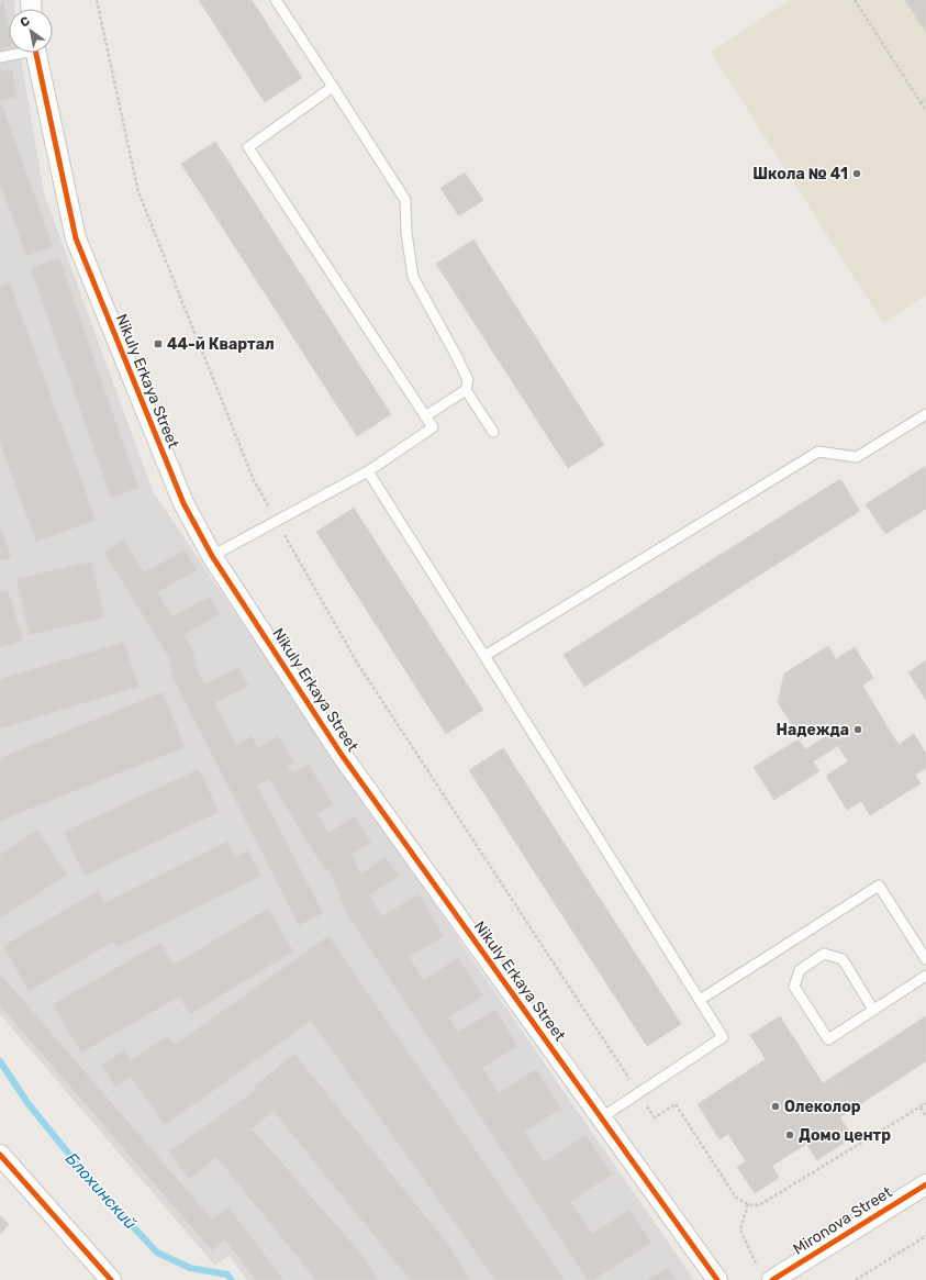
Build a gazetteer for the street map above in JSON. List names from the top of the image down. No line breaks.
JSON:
{"streets":{"street":["Nikuly Erkaya Street","Mironova Street"]},"water":["Блохинский"],"places":{"other":["Школа № 41","Надежда","Олеколор","Домо центр"],"transit":["44-й Квартал"]},"north":"top left"}
